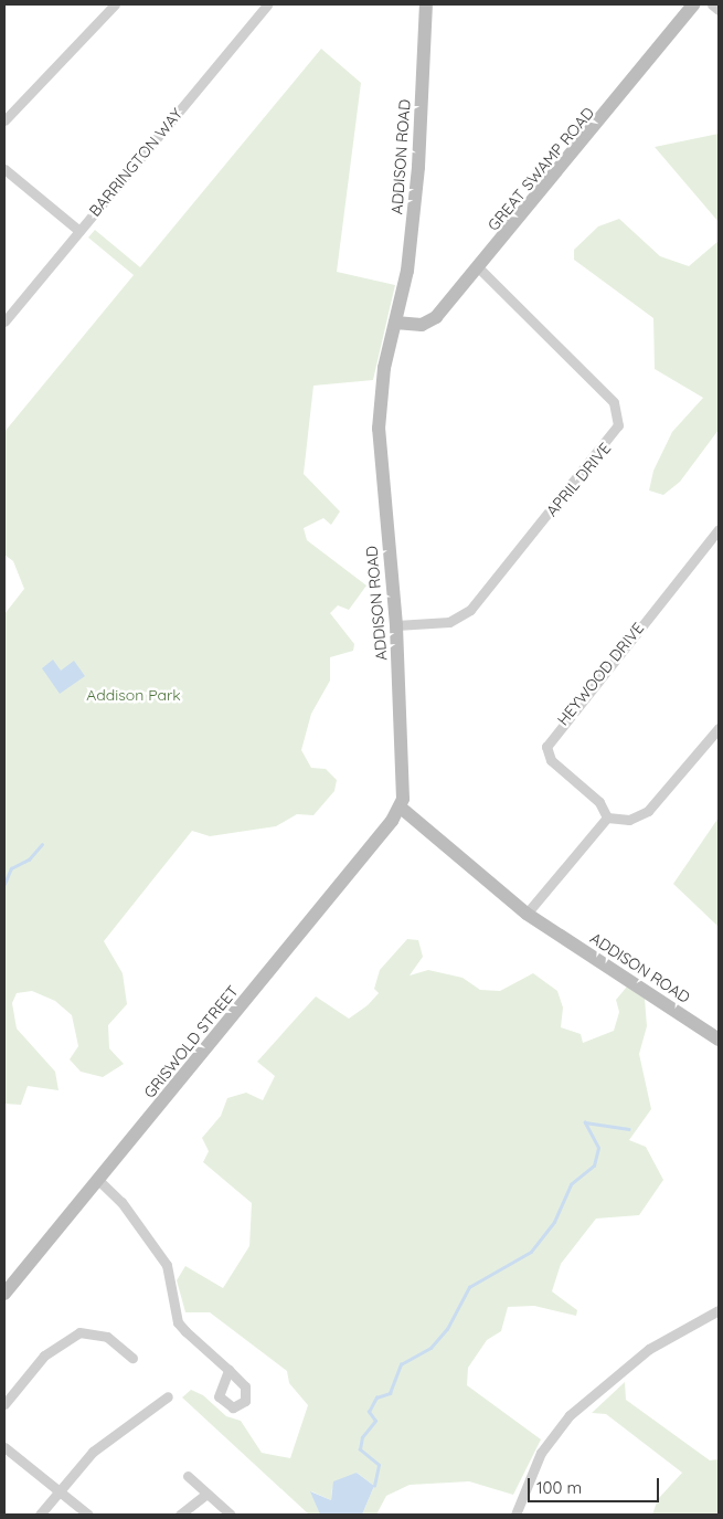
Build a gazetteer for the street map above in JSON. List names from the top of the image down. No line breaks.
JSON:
{"streets":{"main road":["ADDISON ROAD","GREAT SWAMP ROAD","GRISWOLD STREET"],"street":["BARRINGTON WAY","APRIL DRIVE","HEYWOOD DRIVE"]},"crossings":[["ADDISON ROAD","GREAT SWAMP ROAD"],["ADDISON ROAD","APRIL DRIVE"],["ADDISON ROAD","GRISWOLD STREET"],["GREAT SWAMP ROAD","APRIL DRIVE"]],"parks":["Addison Park"],"scale_bar":"100 m"}
